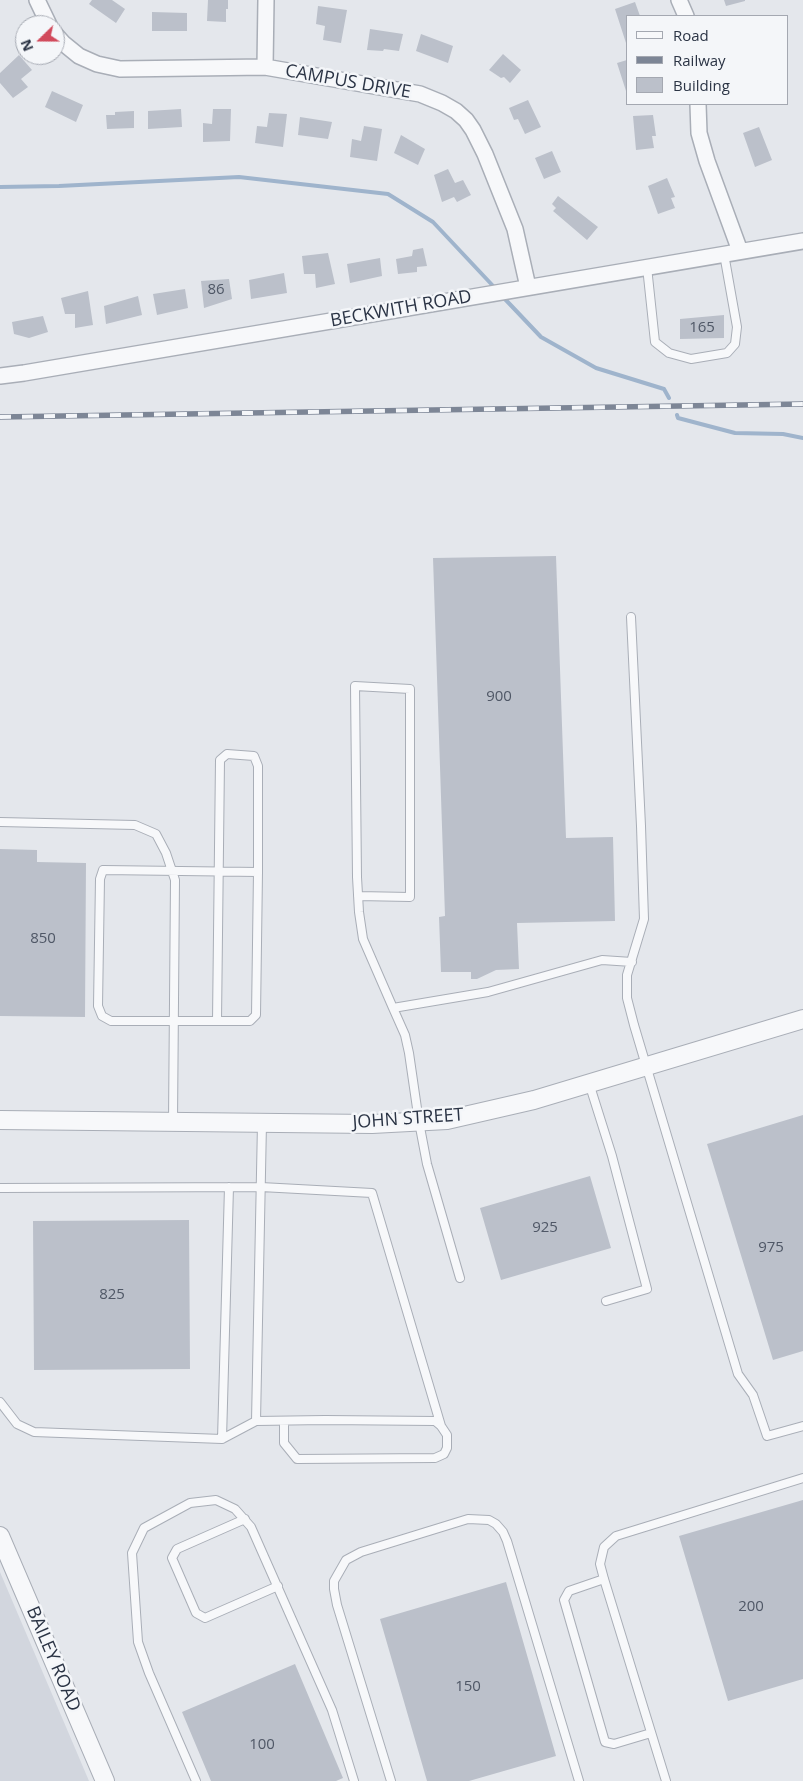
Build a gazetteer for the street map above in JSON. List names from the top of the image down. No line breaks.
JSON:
{"streets":{"street":["CAMPUS DRIVE","BECKWITH ROAD","JOHN STREET","BAILEY ROAD"]},"crossings":[["CAMPUS DRIVE","BECKWITH ROAD"]],"house_numbers":["86","165","900","850","925","975","825","200","150","100"],"legend":["Road","Railway","Building"],"north":"left"}
